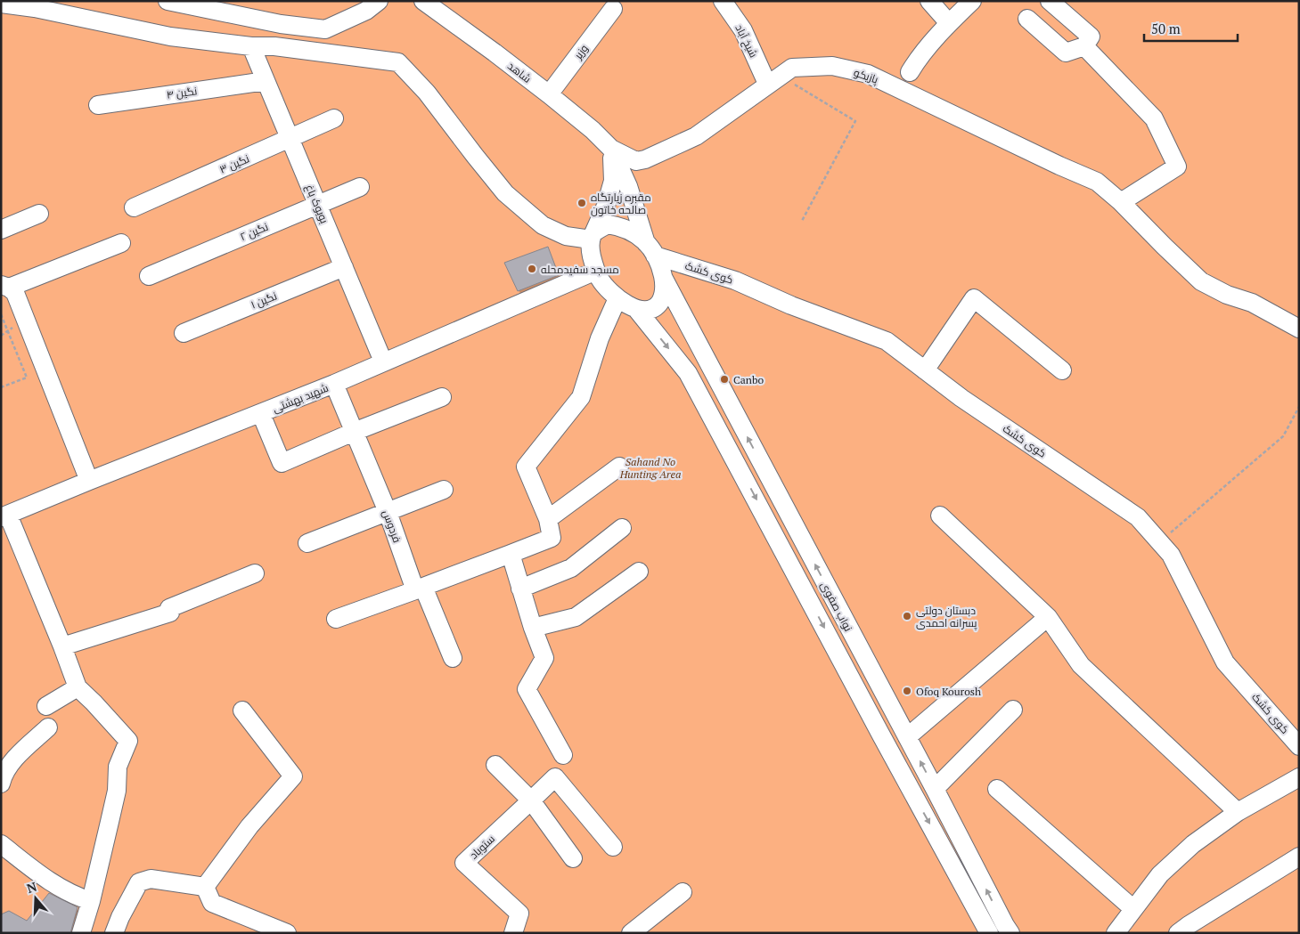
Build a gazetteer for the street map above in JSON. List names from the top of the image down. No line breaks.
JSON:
{"streets":{"street":["شیخ آباد","وزیر","شاهد","پازیکو","نگین ۴","نگین ۳","بویوک باغ","نگین ۲","کوی کشک","نگین ۱","شهید بهشتی","فردوس","نواب صفوی","ستوباد"]},"crossings":[["شیخ آباد","پازیکو"],["وزیر","شاهد"],["شاهد","پازیکو"],["نگین ۴","بویوک باغ"],["نگین ۳","بویوک باغ"],["بویوک باغ","نگین ۲"],["بویوک باغ","نگین ۱"],["بویوک باغ","شهید بهشتی"],["کوی کشک","شهید بهشتی"],["کوی کشک","نواب صفوی"],["شهید بهشتی","فردوس"],["شهید بهشتی","نواب صفوی"]],"parks":["Sahand No Hunting Area"],"places":["مقبره زیارتگاه صالحه خاتون","مسجد سفیدمحله","Canbo","دبستان دولتی پسرانه احمدی","Ofoq Kourosh"],"scale_bar":"50 m","north":"top"}
